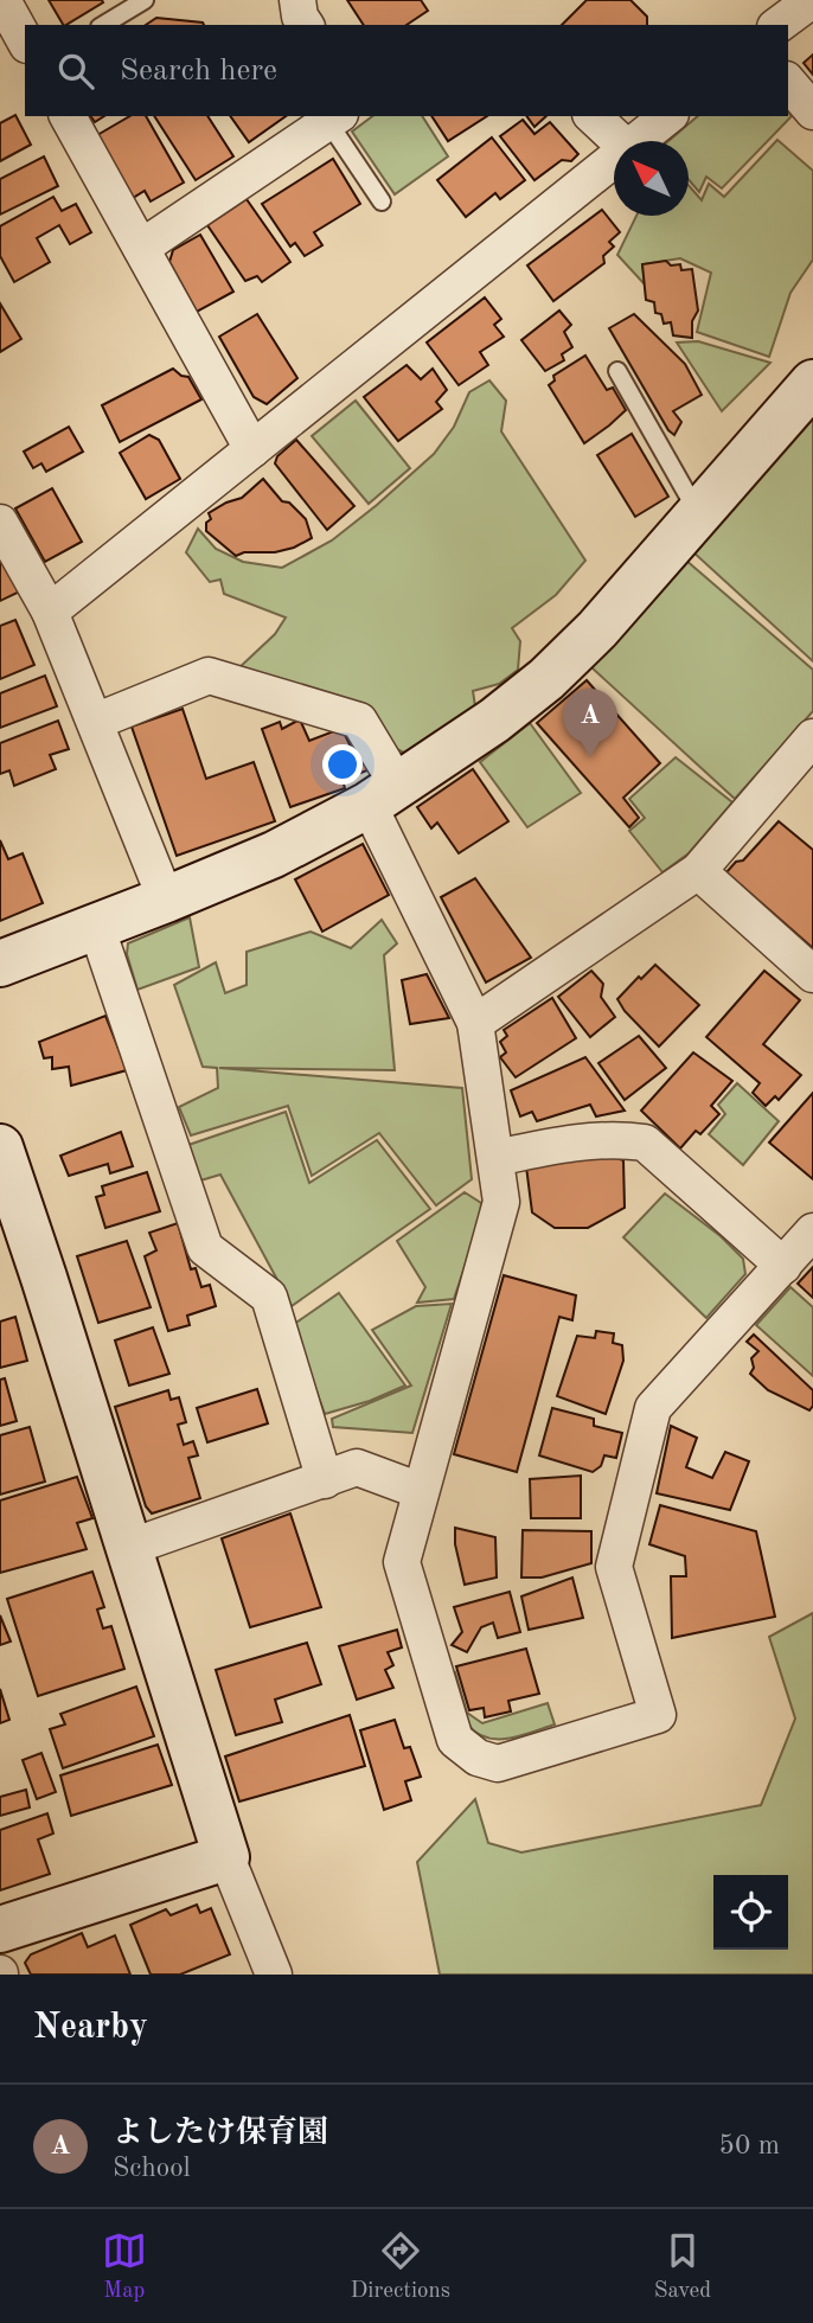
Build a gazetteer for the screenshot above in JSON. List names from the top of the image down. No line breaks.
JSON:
{"north":"top left","page":{"search":"Search here","pins":"A","heading":"Nearby","list":[{"mark":"A","name":"よしたけ保育園","note":"School","value":"50 m"}],"nav":["Map","Directions","Saved"]}}
